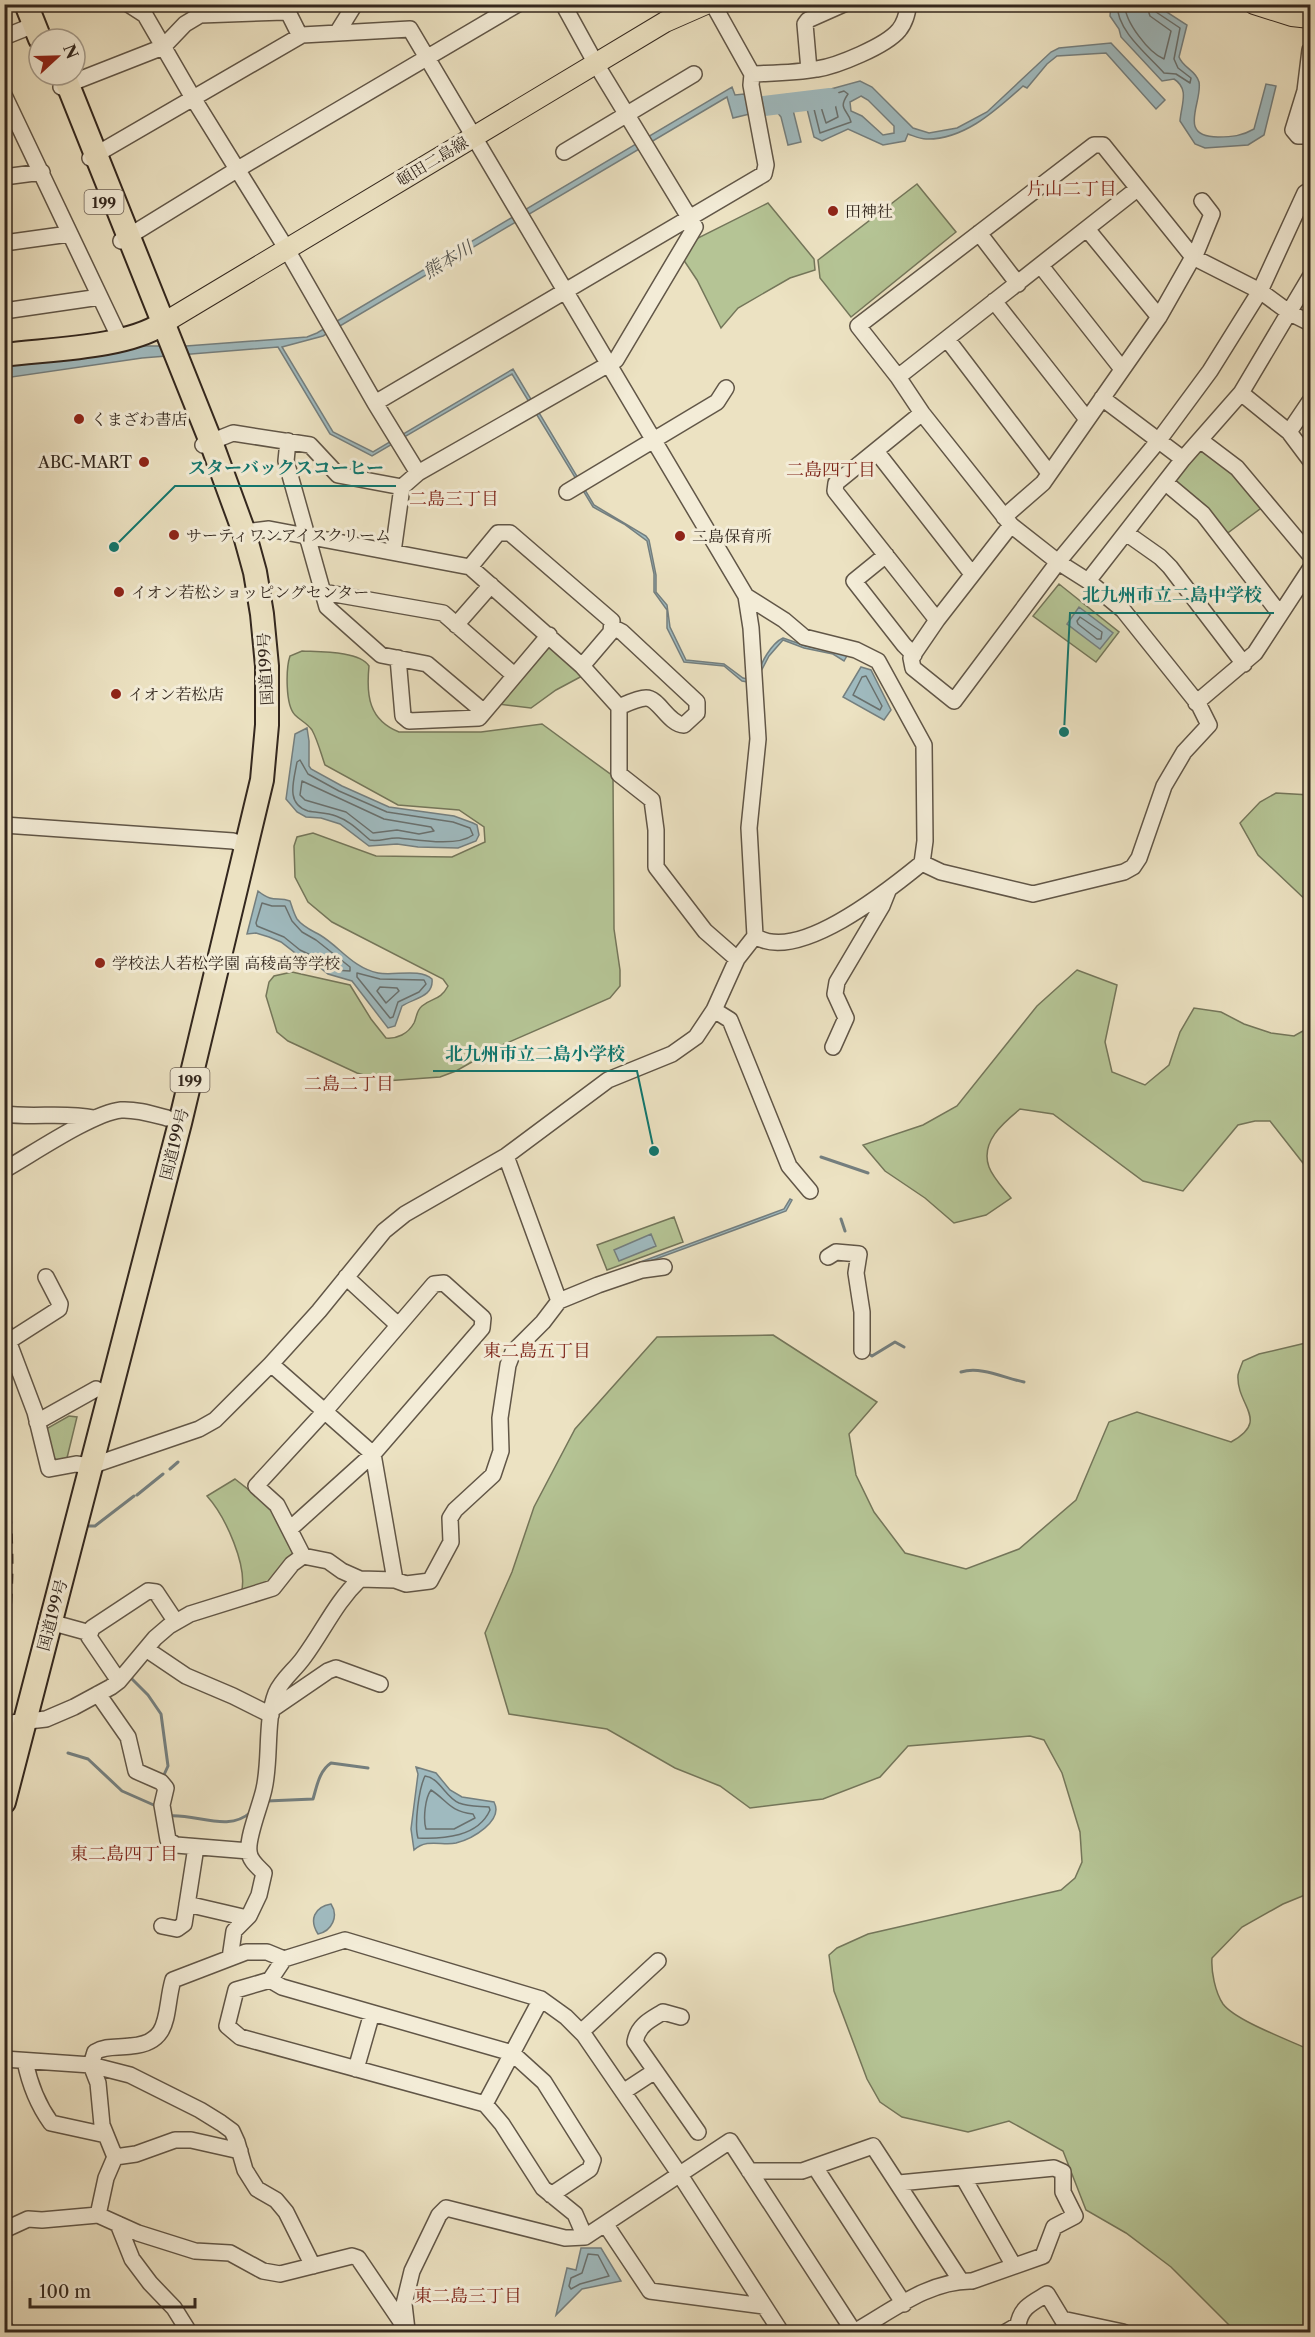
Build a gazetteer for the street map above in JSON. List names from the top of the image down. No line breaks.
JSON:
{"streets":{"highway":["199","国道199号"],"main road":["頓田二島線"]},"crossings":[["頓田二島線","199"],["頓田二島線","国道199号"],["199","国道199号"]],"districts":["片山二丁目","二島四丁目","二島三丁目","二島二丁目","東二島五丁目","東二島四丁目","東二島三丁目"],"water":["熊本川"],"places":["田神社","くまざわ書店","ABC-MART","サーティワンアイスクリーム","二島保育所","スターバックスコーヒー","イオン若松ショッピングセンター","イオン若松店","北九州市立二島中学校","学校法人若松学園 高稜高等学校","北九州市立二島小学校"],"scale_bar":"100 m","north":"right"}
